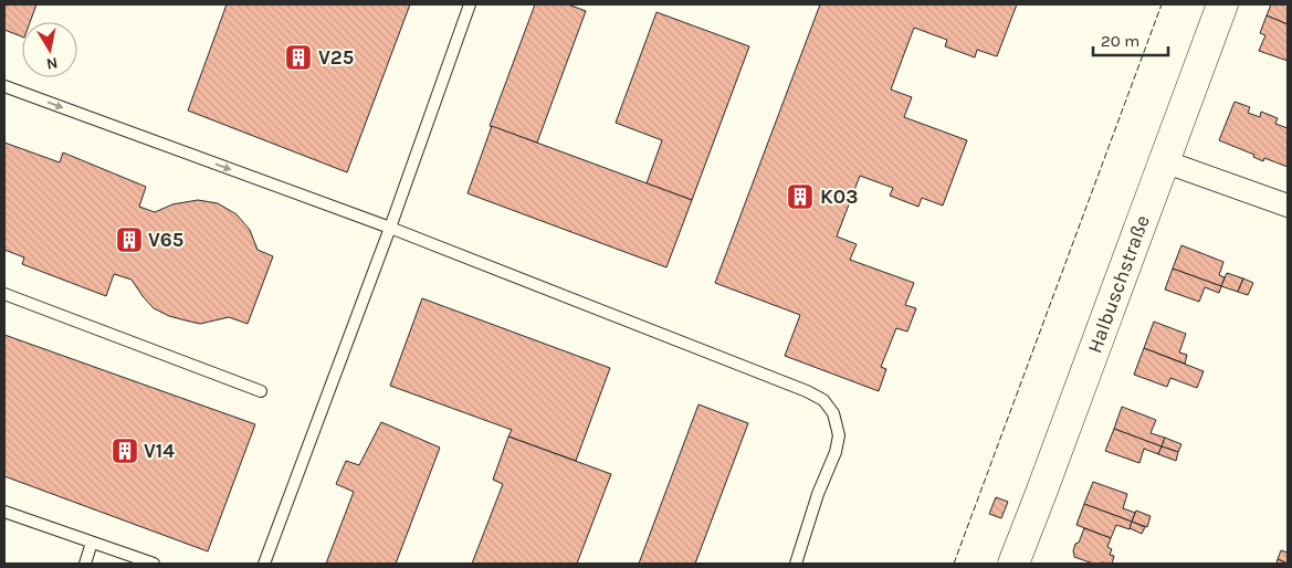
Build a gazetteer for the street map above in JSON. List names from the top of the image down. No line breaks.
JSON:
{"streets":{"street":["Halbuschstraße"]},"places":{"building":["V25","K03","V65","V14"]},"scale_bar":"20 m","north":"bottom"}
